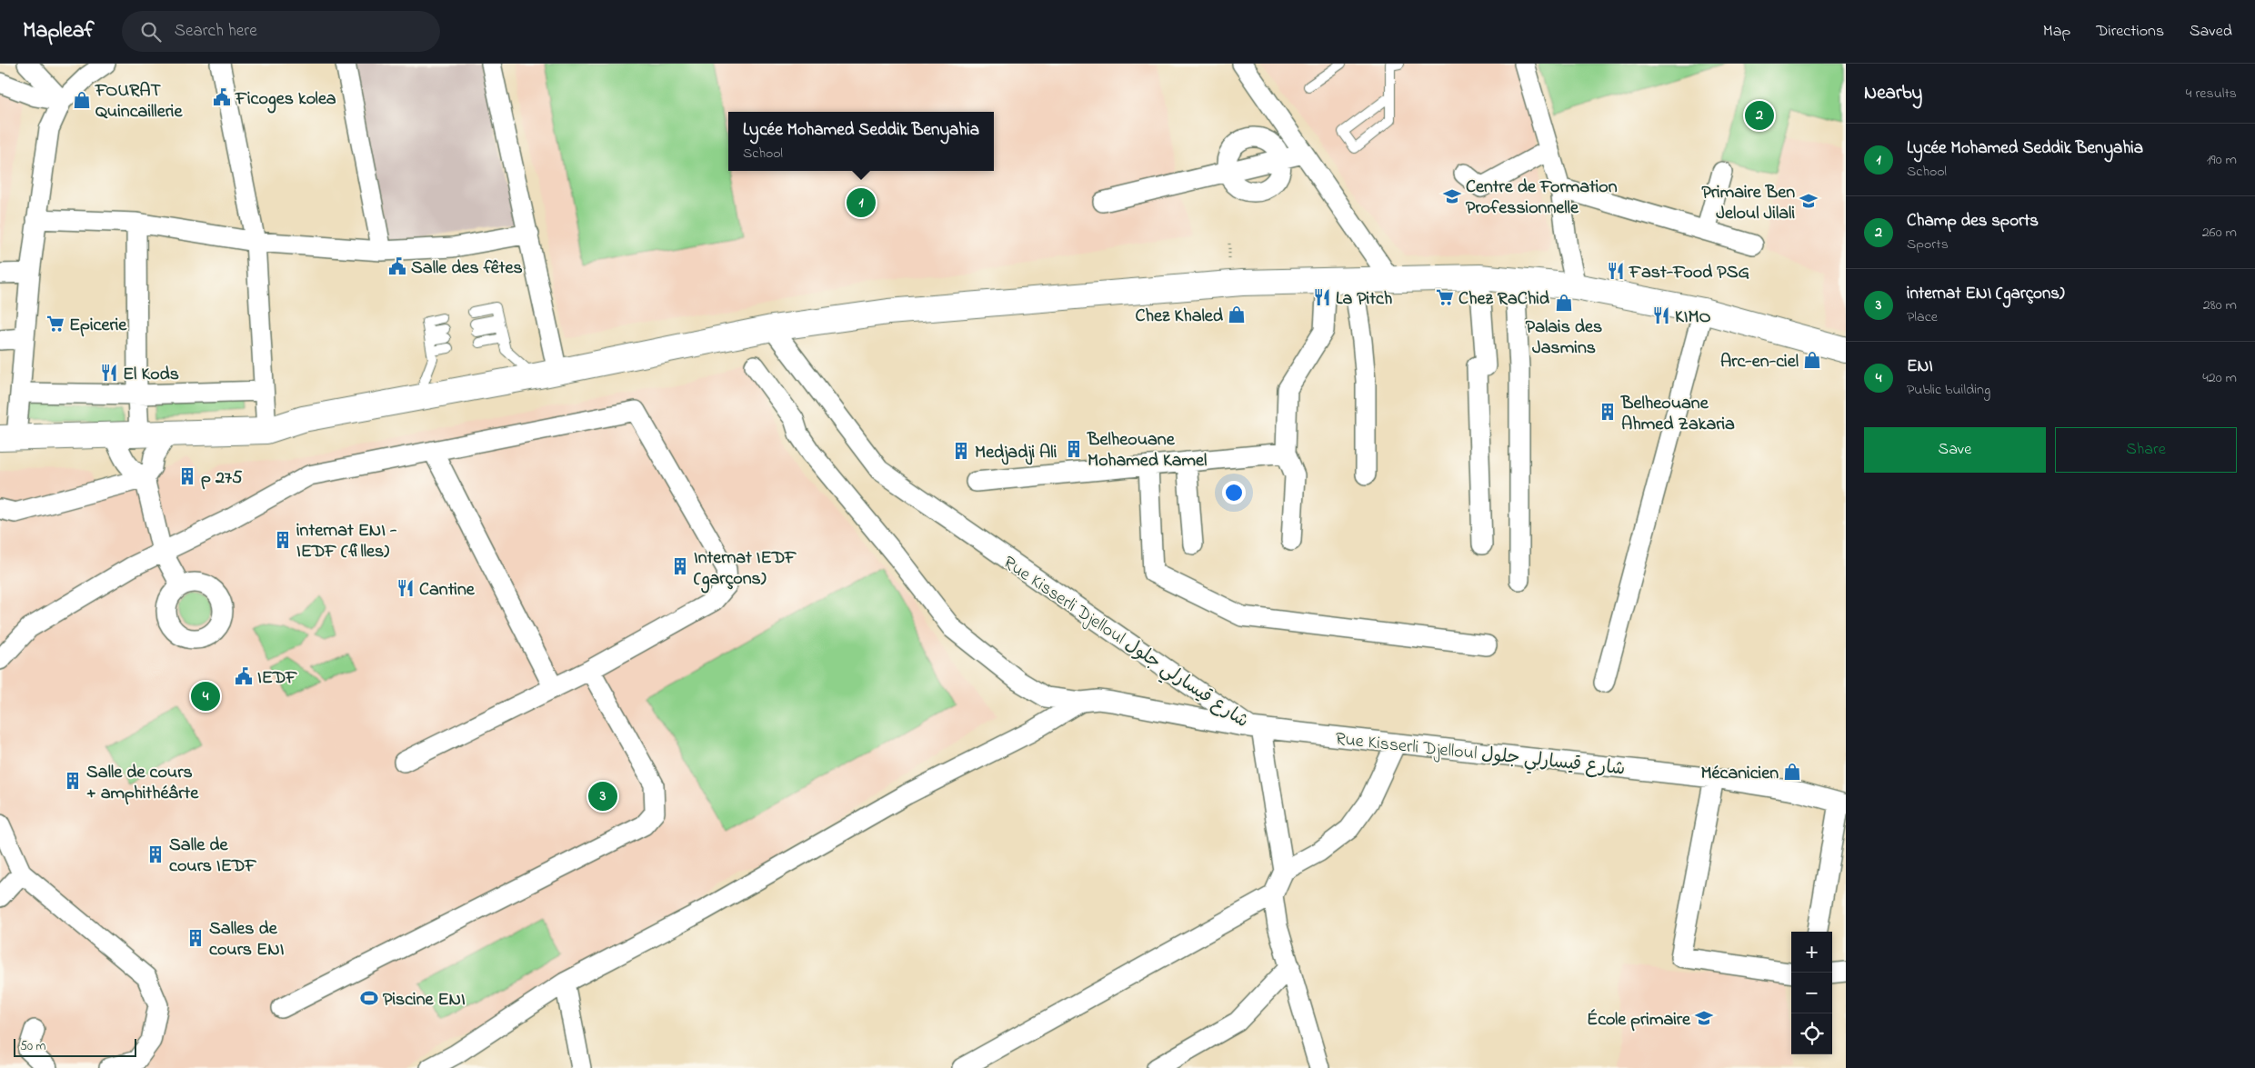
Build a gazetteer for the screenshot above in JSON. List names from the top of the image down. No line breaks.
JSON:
{"streets":{"street":["Rue Kisserli Djelloul شارع قيسارلي جلول"]},"places":{"public building":["Ficoges kolea","Salle des fêtes","IEDF"],"shop":["FOURAT Quincaillerie","Palais des Jasmins","Chez Khaled","Arc-en-ciel","Mécanicien"],"school or university":["Centre de Formation Professionnelle","Primaire Ben Jeloul Jilali","École primaire"],"restaurant":["Fast-Food PSG","La Pitch","KIMO","El Kods","Cantine"],"supermarket":["Chez RaChid","Epicerie"],"building":["Belheouane Ahmed Zakaria","Belheouane Mohamed Kamel","Medjadji Ali","p 275","internat ENI - IEDF (filles)","Internat IEDF (garçons)","Salle de cours + amphithéârte","Salle de cours IEDF","Salles de cours ENI"],"sports":["Piscine ENI"]},"scale_bar":"50 m","page":{"header":"Mapleaf","search":"Search here","nav":["Map","Directions","Saved"],"heading":["Nearby","4 results"],"pins":["2","1","4","3"],"popup":["Lycée Mohamed Seddik Benyahia","School"],"list":[{"mark":"1","name":"Lycée Mohamed Seddik Benyahia","note":"School","value":"190 m"},{"mark":"2","name":"Champ des sports","note":"Sports","value":"260 m"},{"mark":"3","name":"internat ENI (garçons)","note":"Place","value":"280 m"},{"mark":"4","name":"ENI","note":"Public building","value":"420 m"}],"buttons":["Save","Share"],"map_buttons":["+","−"],"scale":"50 m"}}
